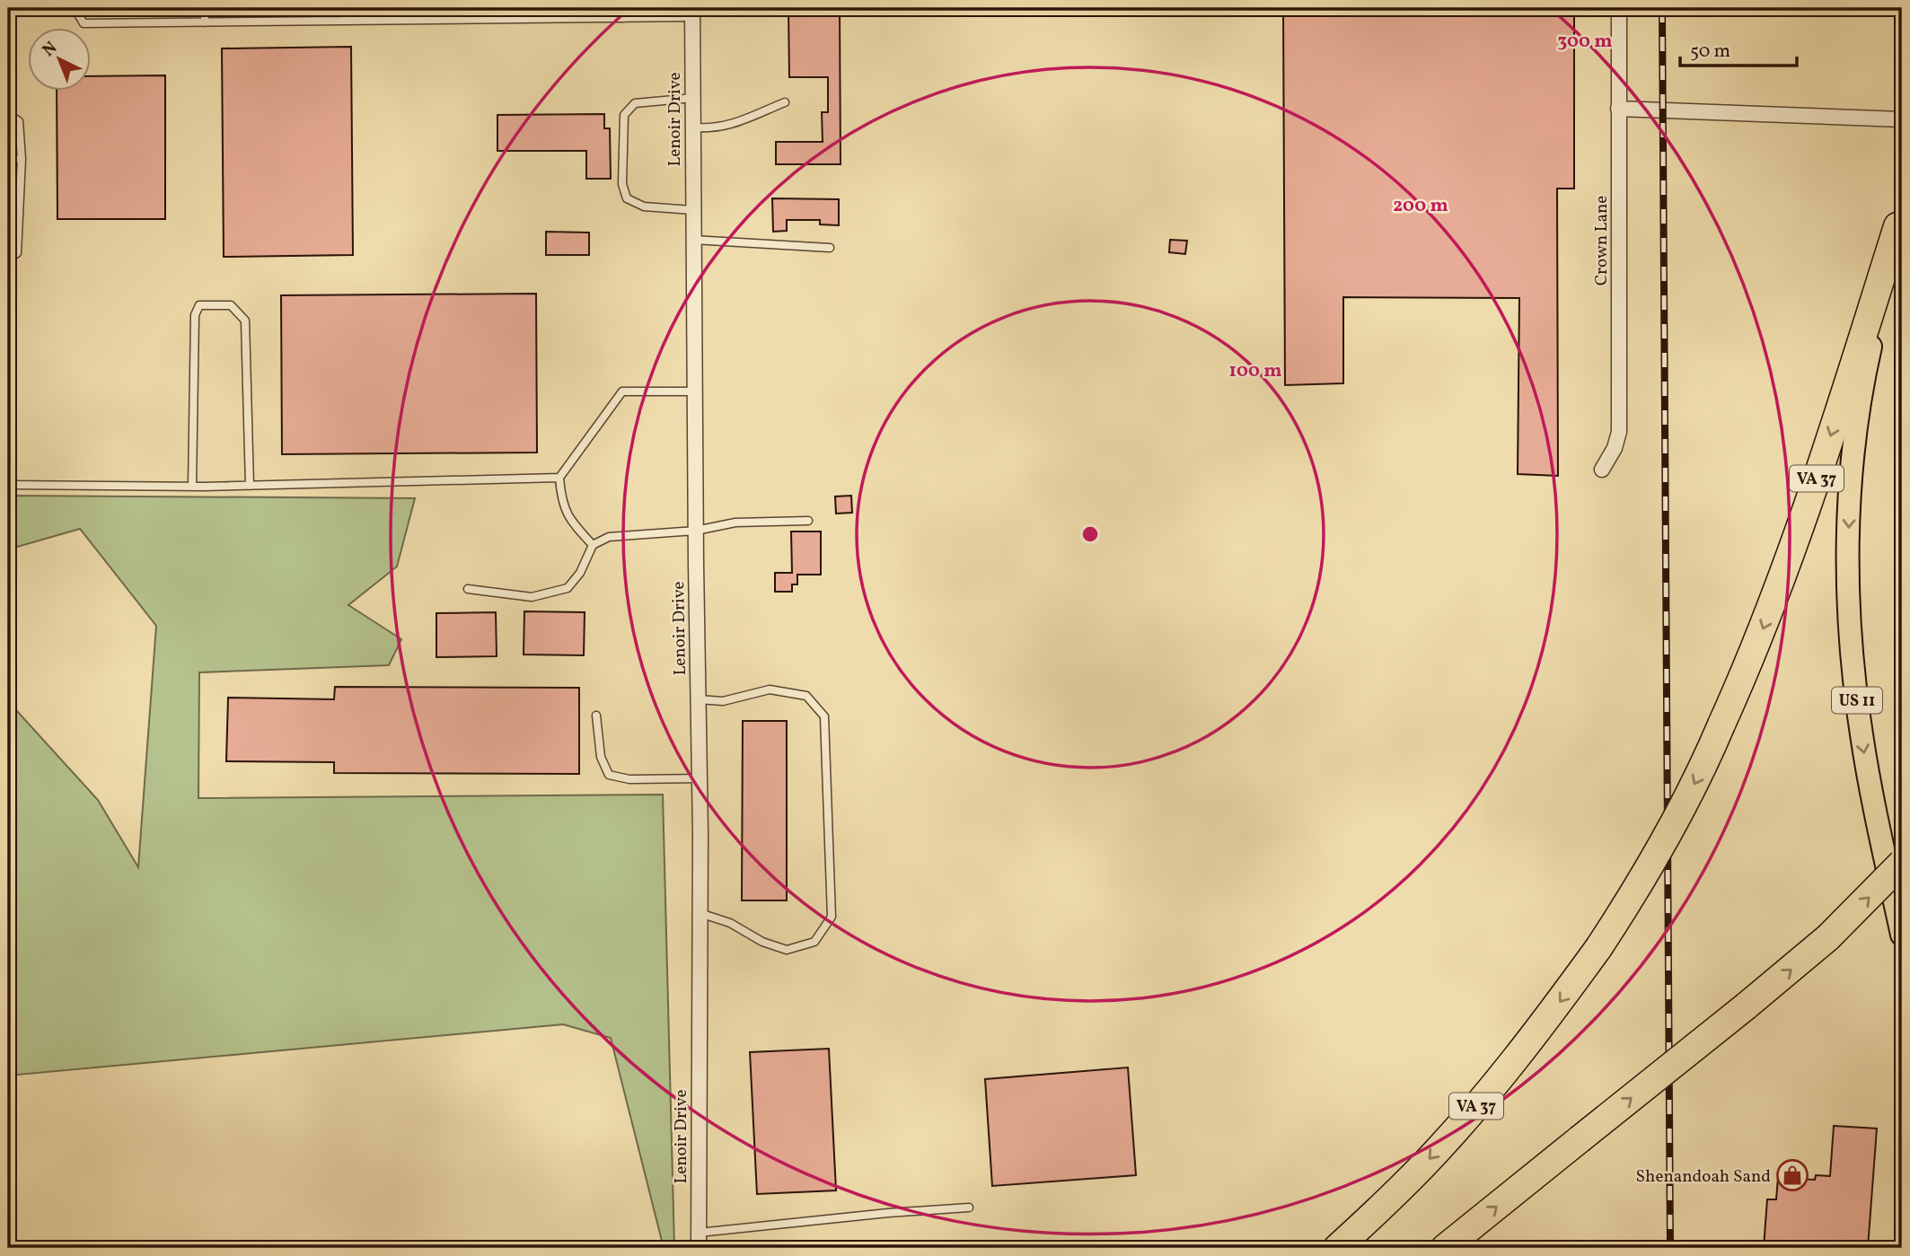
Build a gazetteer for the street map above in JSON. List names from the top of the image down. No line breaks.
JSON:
{"streets":{"highway":["VA 37"],"main road":["US 11"],"street":["Lenoir Drive","Crown Lane"]},"crossings":[["VA 37","US 11"]],"places":{"shop":["Shenandoah Sand"]},"scale_bar":"50 m","north":"top left","rings":["300 m","200 m","100 m"]}
